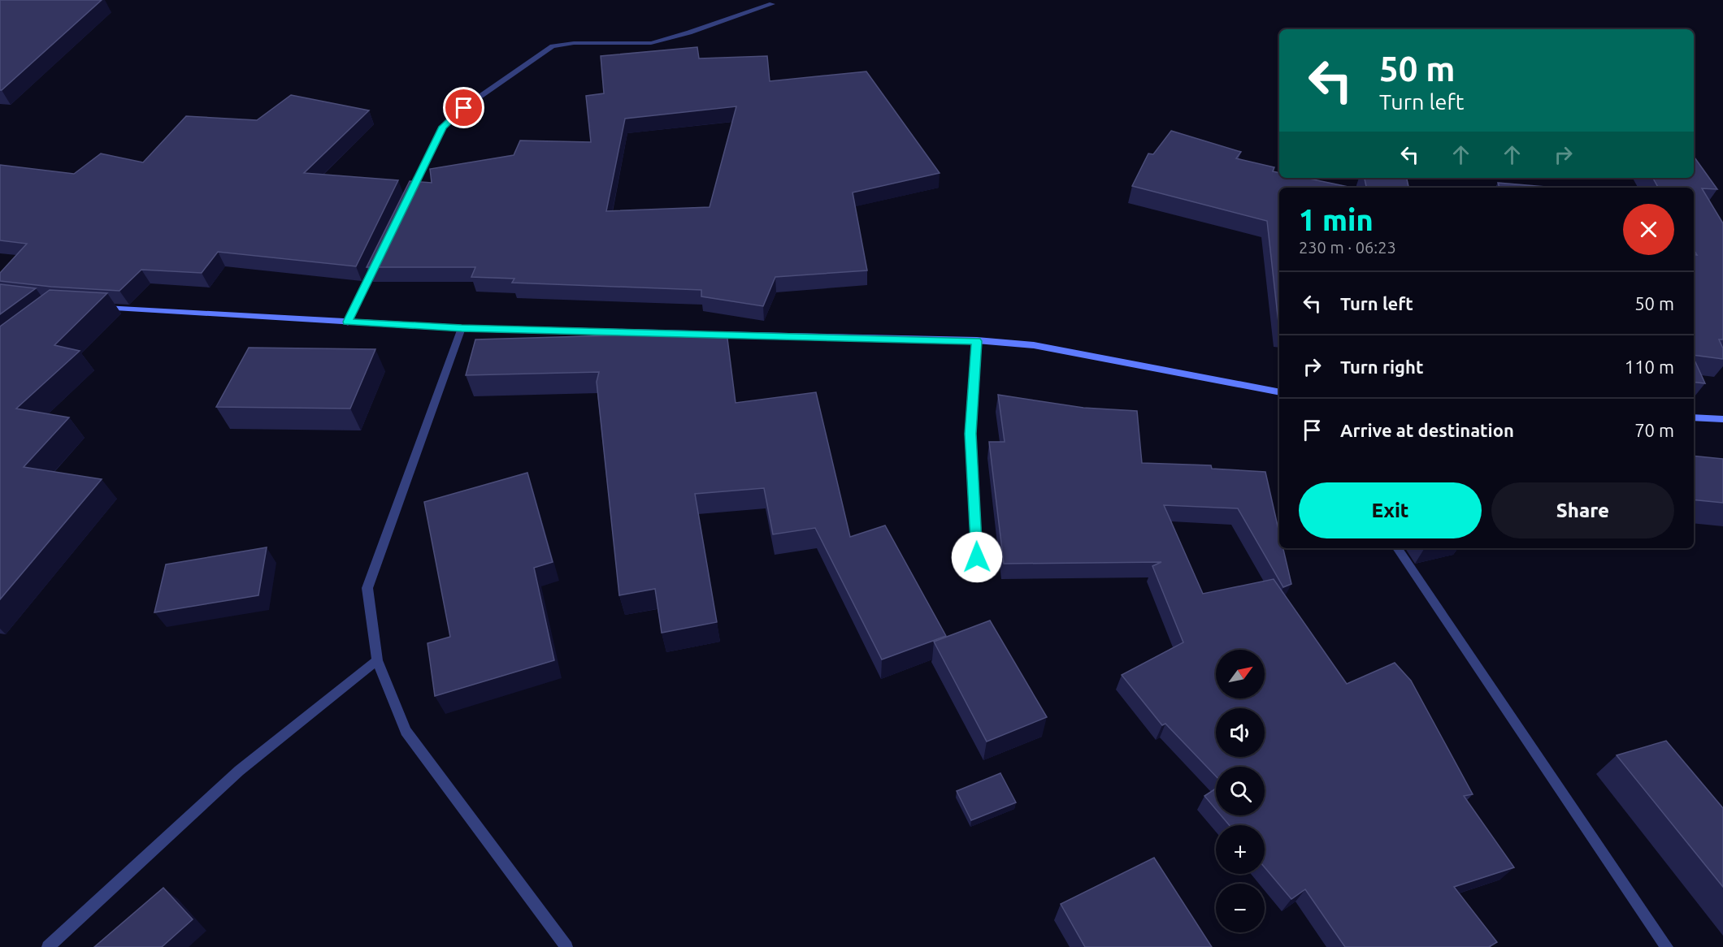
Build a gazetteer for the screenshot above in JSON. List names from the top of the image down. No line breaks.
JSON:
{"north":"top right","page":{"turn":["50 m","Turn left"],"heading":["1 min","230 m · 06:23"],"list":[{"name":"Turn left","value":"50 m"},{"name":"Turn right","value":"110 m"},{"name":"Arrive at destination","value":"70 m"}],"buttons":["Exit","Share"],"map_buttons":["+","−"]}}
